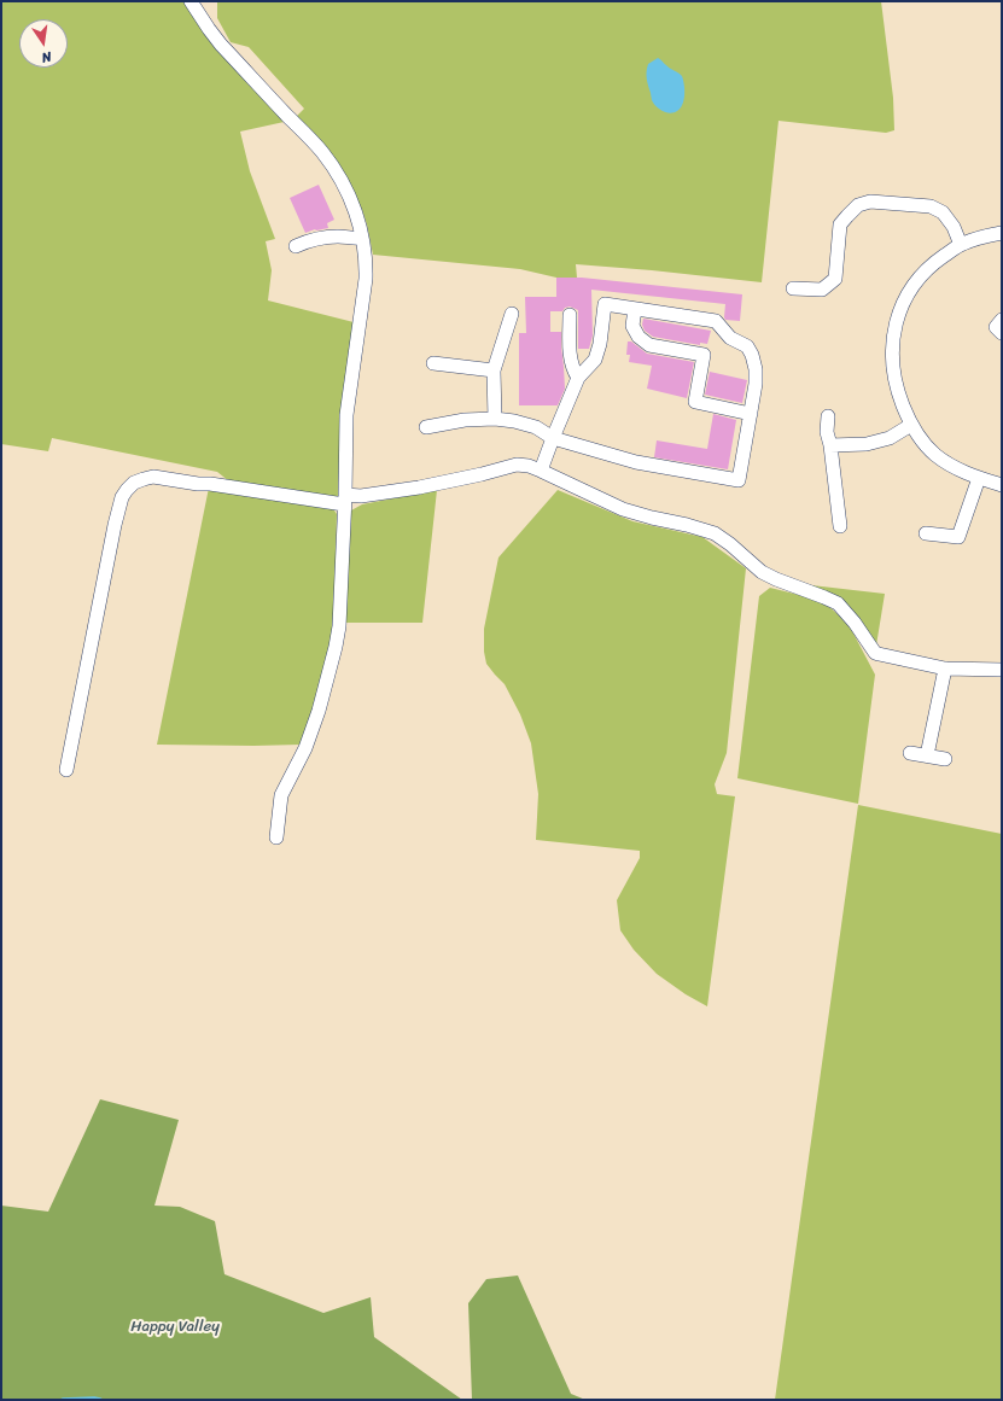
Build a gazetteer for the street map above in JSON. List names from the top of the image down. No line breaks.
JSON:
{"parks":["Happy Valley"],"north":"bottom"}
